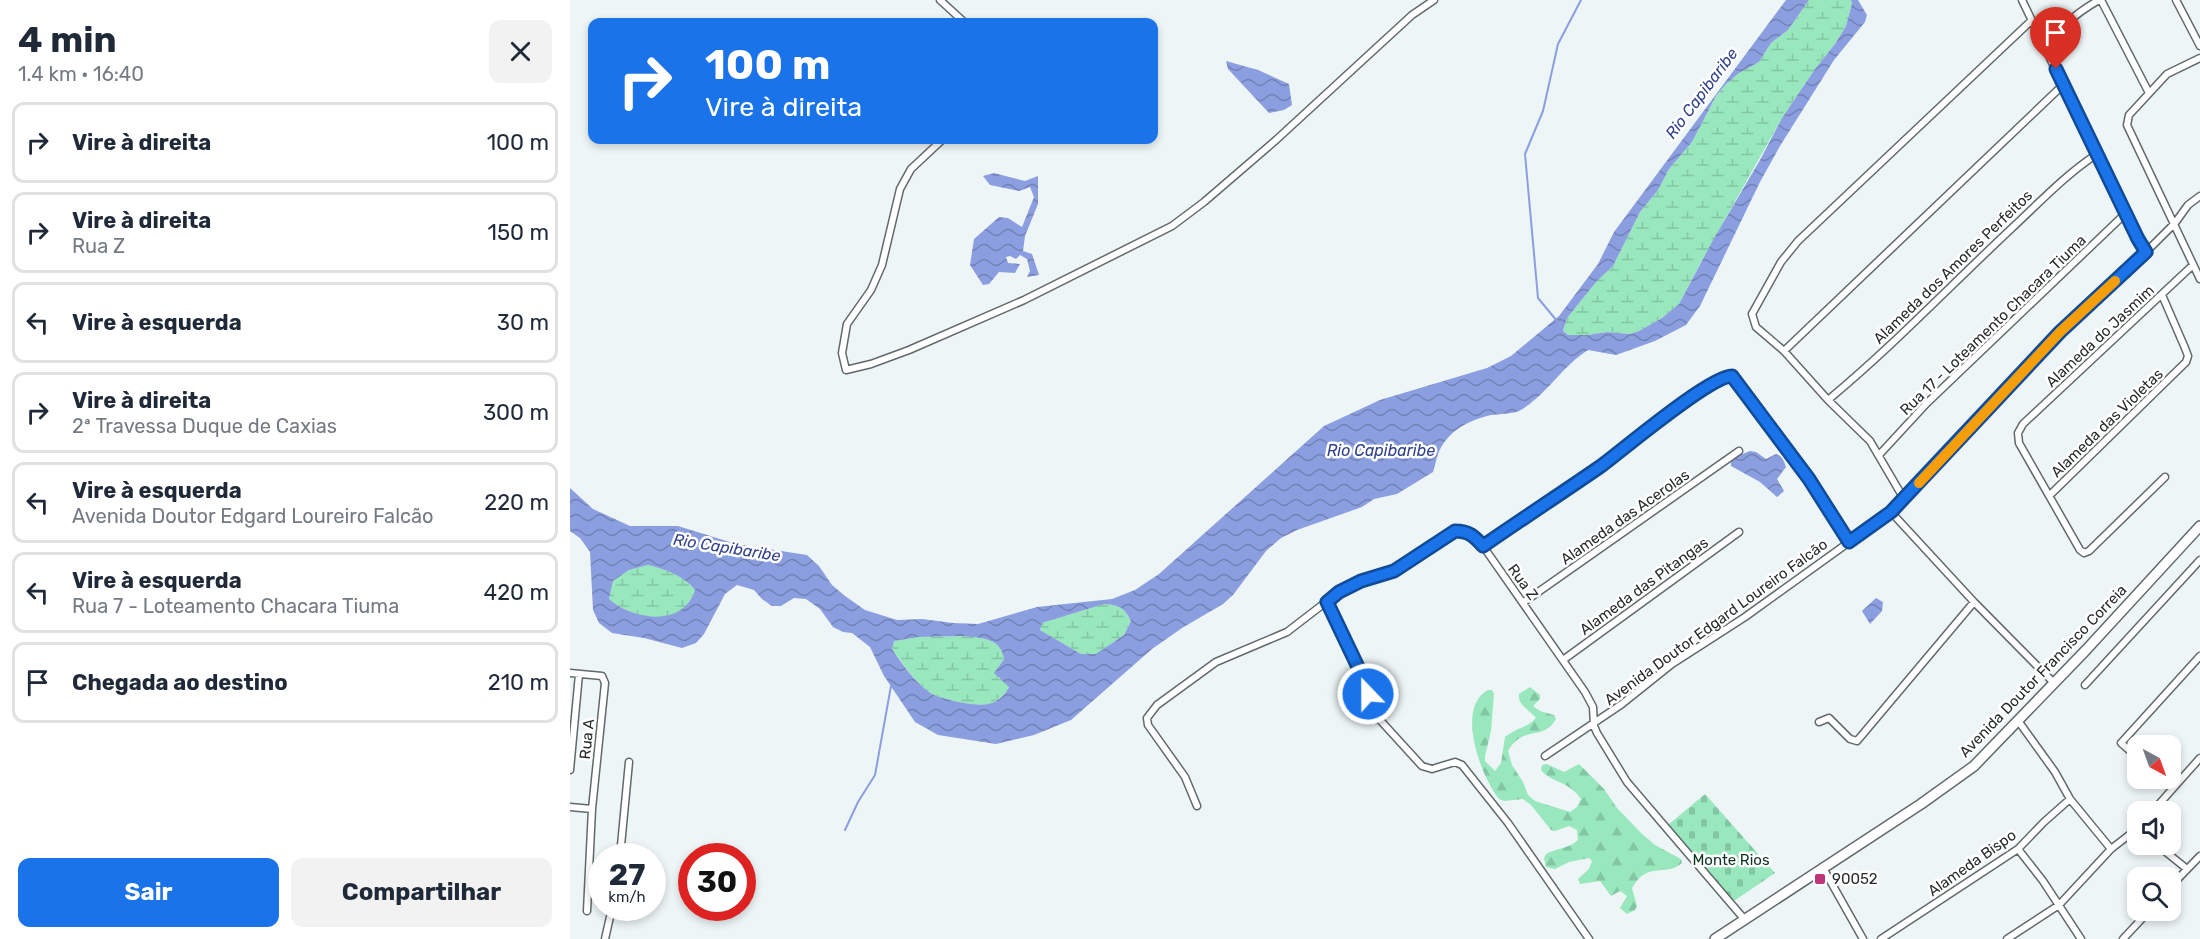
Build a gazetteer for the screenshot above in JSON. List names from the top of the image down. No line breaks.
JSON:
{"streets":{"main road":["Avenida Doutor Francisco Correia"],"street":["Alameda dos Amores Perfeitos","Rua 17 - Loteamento Chacara Tiuma","Alameda do Jasmim","Alameda das Violetas","Alameda das Acerolas","Rua Z","Alameda das Pitangas","Avenida Doutor Edgard Loureiro Falcão","Rua A","Alameda Bispo"]},"crossings":[["Alameda do Jasmim","Alameda das Violetas"],["Alameda das Acerolas","Rua Z"],["Rua Z","Alameda das Pitangas"],["Rua Z","Avenida Doutor Edgard Loureiro Falcão"],["Rua Z","Avenida Doutor Francisco Correia"]],"water":["Rio Capibaribe"],"parks":["Monte Rios"],"places":{"transit":["90052"]},"north":"bottom right","page":{"heading":["4 min","1.4 km · 16:40"],"turn":["100 m","Vire à direita"],"list":[{"name":"Vire à direita","value":"100 m"},{"name":"Vire à direita","note":"Rua Z","value":"150 m"},{"name":"Vire à esquerda","value":"30 m"},{"name":"Vire à direita","note":"2ª Travessa Duque de Caxias","value":"300 m"},{"name":"Vire à esquerda","note":"Avenida Doutor Edgard Loureiro Falcão","value":"220 m"},{"name":"Vire à esquerda","note":"Rua 7 - Loteamento Chacara Tiuma","value":"420 m"},{"name":"Chegada ao destino","value":"210 m"}],"speed":"27 km/h","limit":"30","buttons":["Sair","Compartilhar"]}}
